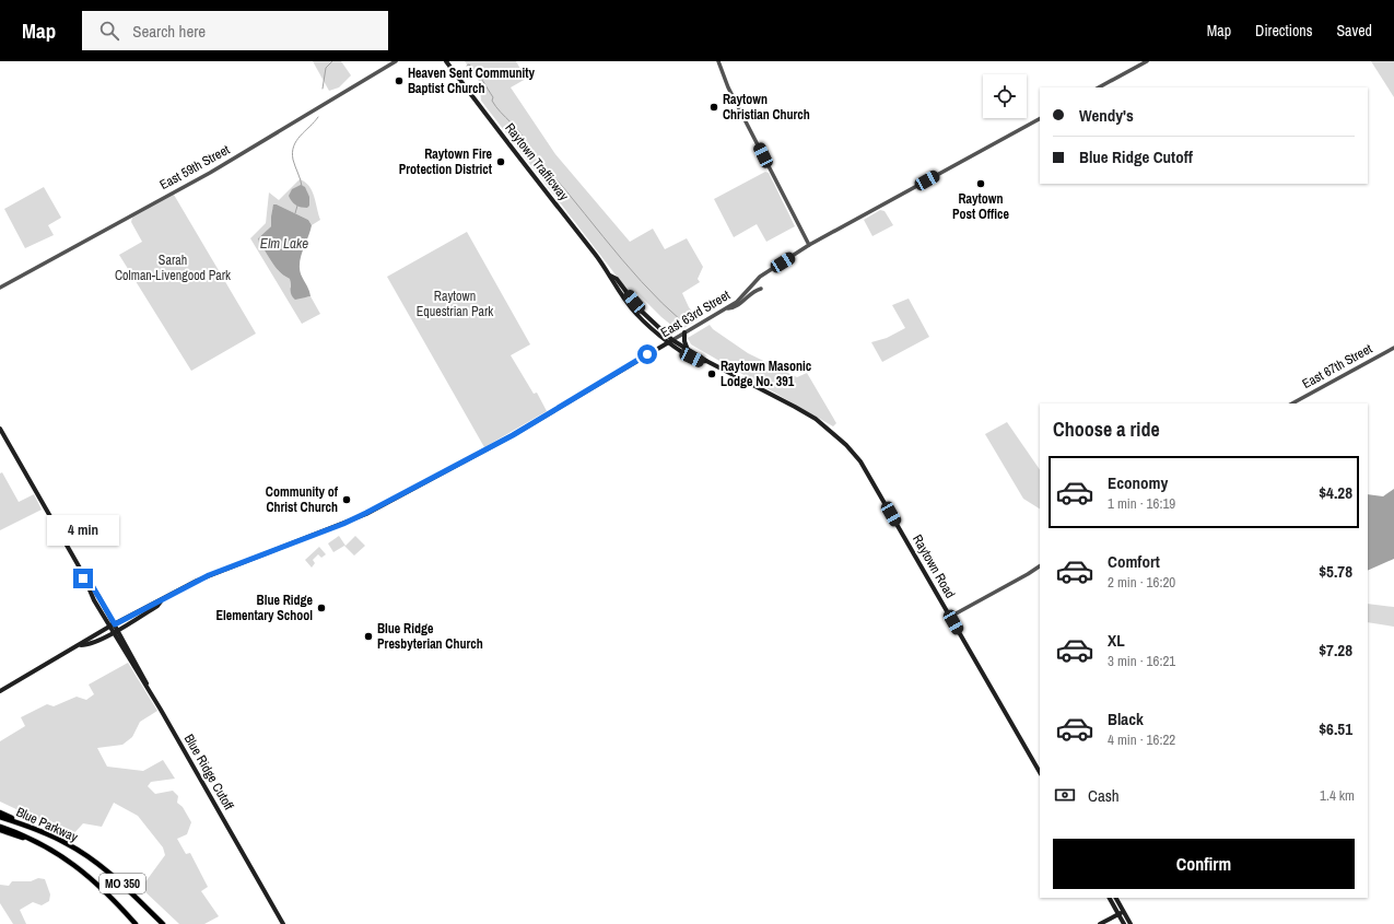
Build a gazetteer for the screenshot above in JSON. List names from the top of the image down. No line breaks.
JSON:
{"streets":{"highway":["Blue Parkway","MO 350"],"main road":["Raytown Trafficway","East 63rd Street","Raytown Road","Blue Ridge Cutoff"],"street":["East 59th Street","East 67th Street"]},"crossings":[["Raytown Trafficway","East 63rd Street"],["Raytown Trafficway","Raytown Road"],["East 63rd Street","Blue Ridge Cutoff"]],"water":["Elm Lake"],"parks":["Sarah Colman-Livengood Park","Raytown Equestrian Park"],"places":["Heaven Sent Community Baptist Church","Raytown Christian Church","Raytown Fire Protection District","Raytown Post Office","Raytown Masonic Lodge No. 391","Community of Christ Church","Blue Ridge Elementary School","Blue Ridge Presbyterian Church"],"page":{"header":"Map","search":"Search here","nav":["Map","Directions","Saved"],"banner":["Wendy's","Blue Ridge Cutoff"],"heading":"Choose a ride","list":[{"name":"Economy","note":"1 min · 16:19","value":"$4.28"},{"name":"Comfort","note":"2 min · 16:20","value":"$5.78"},{"name":"XL","note":"3 min · 16:21","value":"$7.28"},{"name":"Black","note":"4 min · 16:22","value":"$6.51"}],"bubble":"4 min","pay":["Cash","1.4 km"],"buttons":"Confirm"}}
